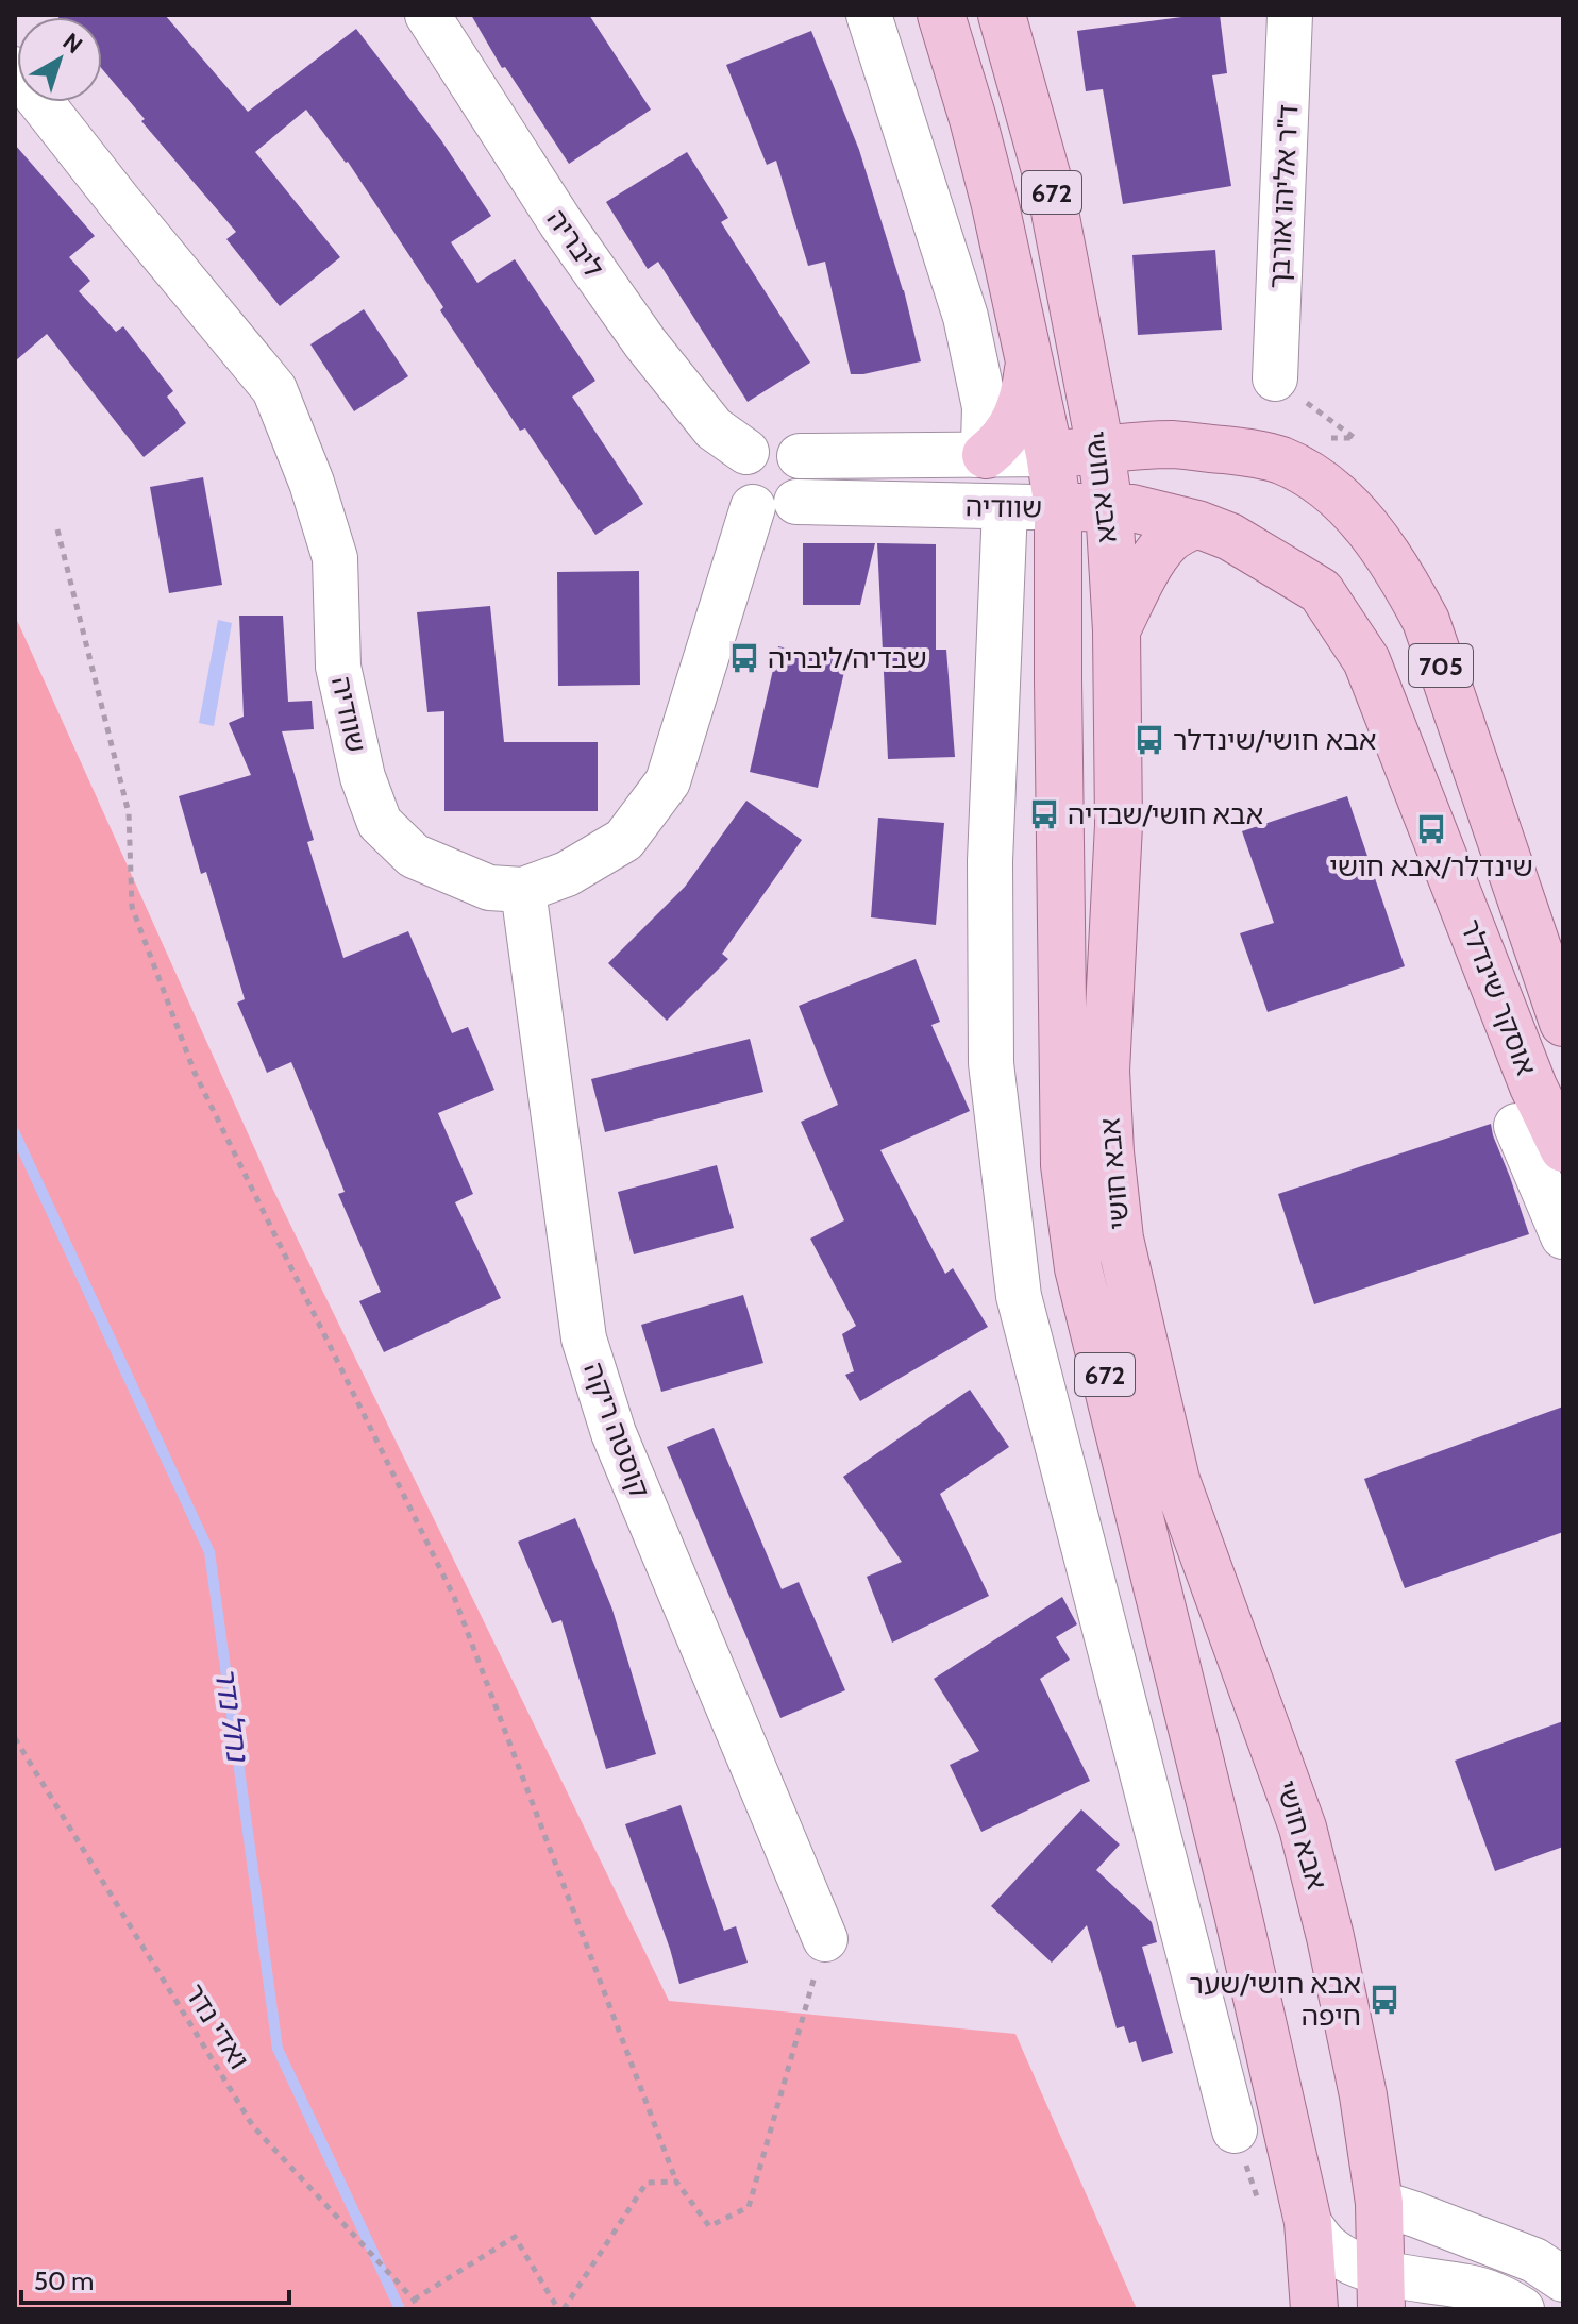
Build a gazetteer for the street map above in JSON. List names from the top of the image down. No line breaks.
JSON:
{"streets":{"main road":["672","אבא חושי","705","אוסקר שינדלר"],"street":["ד\"ר אליהו אורבך","ליבריה","שוודיה","קוסטה ריקה"],"path":["ואדי נדר"]},"crossings":[["ליבריה","שוודיה"],["אבא חושי","שוודיה"],["אבא חושי","אוסקר שינדלר"],["שוודיה","אוסקר שינדלר"],["שוודיה","קוסטה ריקה"]],"water":["נחל נדר"],"places":{"bus stop":["שבדיה/ליבריה","אבא חושי/שינדלר","אבא חושי/שבדיה","שינדלר/אבא חושי","אבא חושי/שער חיפה"]},"scale_bar":"50 m","north":"top right"}
